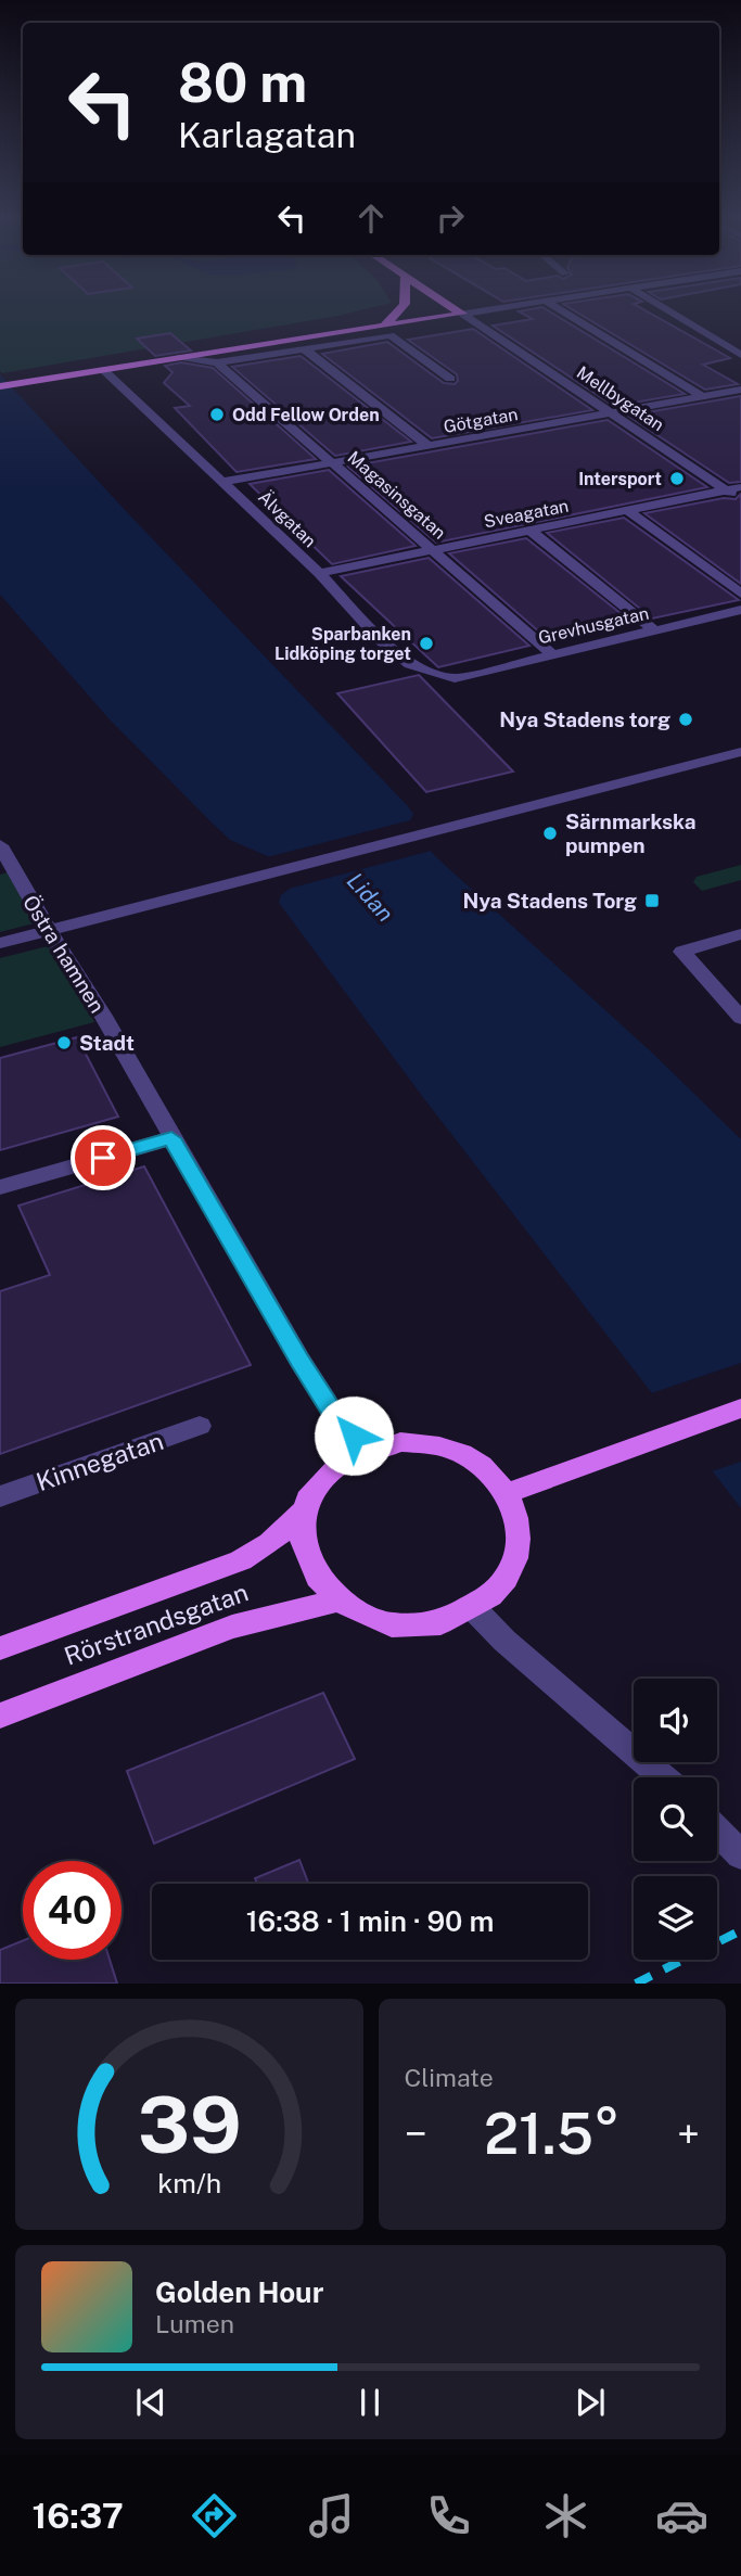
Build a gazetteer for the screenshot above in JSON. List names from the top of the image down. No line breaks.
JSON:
{"streets":{"main road":["Mellbygatan","Rörstrandsgatan"],"street":["Götgatan","Magasinsgatan","Sveagatan","Älvgatan","Grevhusgatan","Östra hamnen","Kinnegatan"]},"crossings":[["Mellbygatan","Götgatan"],["Mellbygatan","Sveagatan"],["Götgatan","Magasinsgatan"],["Götgatan","Älvgatan"],["Magasinsgatan","Sveagatan"],["Magasinsgatan","Grevhusgatan"],["Sveagatan","Älvgatan"],["Älvgatan","Grevhusgatan"],["Östra hamnen","Rörstrandsgatan"]],"water":["Lidan"],"places":{"other":["Odd Fellow Orden","Intersport","Sparbanken Lidköping torget","Nya Stadens torg","Särnmarkska pumpen","Stadt"],"transit":["Nya Stadens Torg"]},"page":{"turn":["80 m","Karlagatan"],"limit":"40","trip":"16:38 · 1 min · 90 m","tile":"Climate","heat":["−","21.5°","+"],"song":["Golden Hour","Lumen"],"tabs":"16:37","gauge":["39","km/h"]}}
